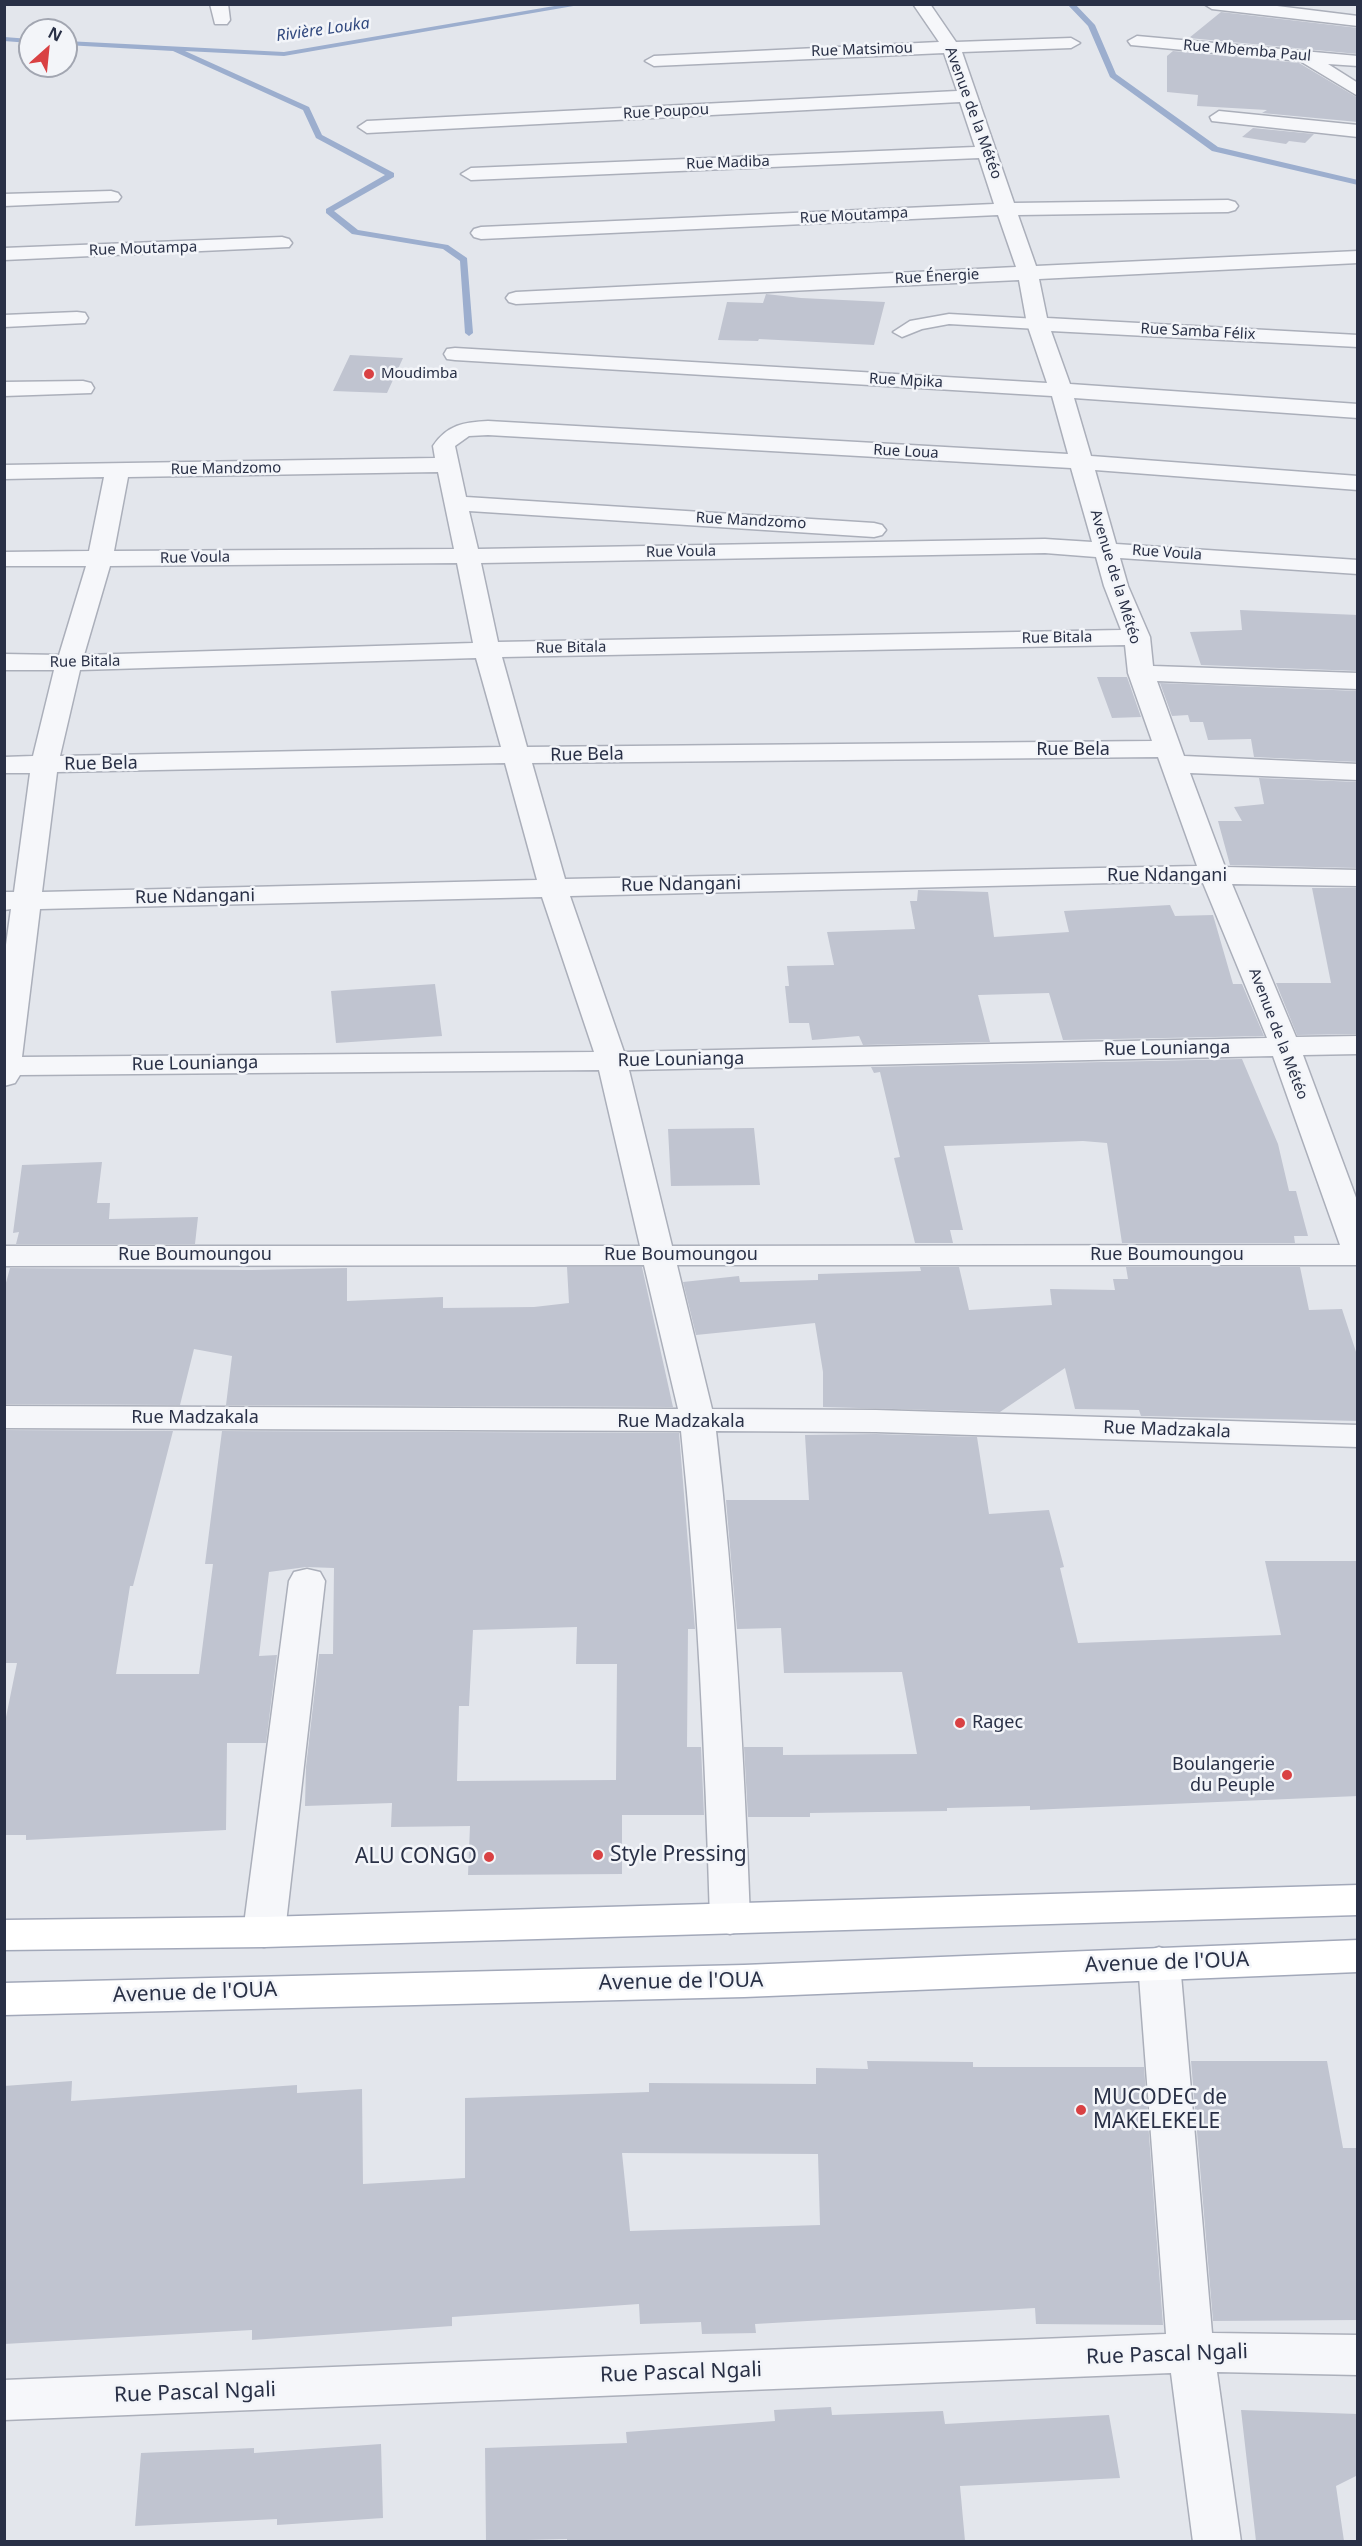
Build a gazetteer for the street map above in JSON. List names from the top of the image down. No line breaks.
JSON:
{"streets":{"main road":["Avenue de l'OUA"],"street":["Rue Matsimou","Rue Mbemba Paul","Rue Poupou","Avenue de la Météo","Rue Madiba","Rue Moutampa","Rue Énergie","Rue Samba Félix","Rue Mpika","Rue Loua","Rue Mandzomo","Rue Voula","Rue Bitala","Rue Bela","Rue Ndangani","Rue Lounianga","Rue Boumoungou","Rue Madzakala","Rue Pascal Ngali"]},"crossings":[["Rue Matsimou","Avenue de la Météo"],["Rue Poupou","Avenue de la Météo"],["Avenue de la Météo","Rue Madiba"],["Avenue de la Météo","Rue Moutampa"],["Avenue de la Météo","Rue Énergie"],["Avenue de la Météo","Rue Samba Félix"],["Avenue de la Météo","Rue Mpika"],["Avenue de la Météo","Rue Loua"],["Avenue de la Météo","Rue Voula"],["Avenue de la Météo","Rue Bitala"],["Avenue de la Météo","Rue Bela"],["Avenue de la Météo","Rue Ndangani"],["Avenue de la Météo","Rue Lounianga"],["Rue Loua","Rue Mandzomo"],["Rue Mandzomo","Rue Voula"]],"water":["Rivière Louka"],"places":["Moudimba","Ragec","Boulangerie du Peuple","Style Pressing","ALU CONGO","MUCODEC de MAKELEKELE"],"north":"top right"}
